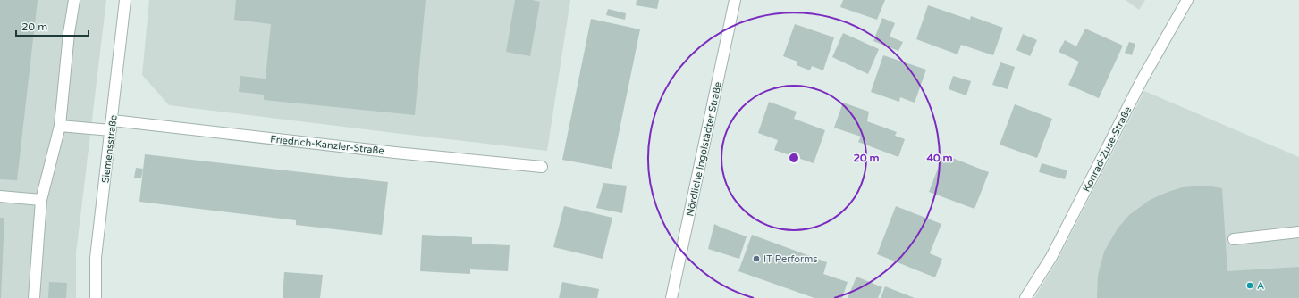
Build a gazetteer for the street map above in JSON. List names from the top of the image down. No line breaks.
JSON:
{"streets":{"street":["Friedrich-Kanzler-Straße","Siemensstraße","Nördliche Ingolstädter Straße","Konrad-Zuse-Straße"]},"crossings":[["Friedrich-Kanzler-Straße","Siemensstraße"]],"places":["IT Performs","A"],"scale_bar":"20 m","rings":["20 m","40 m"]}
